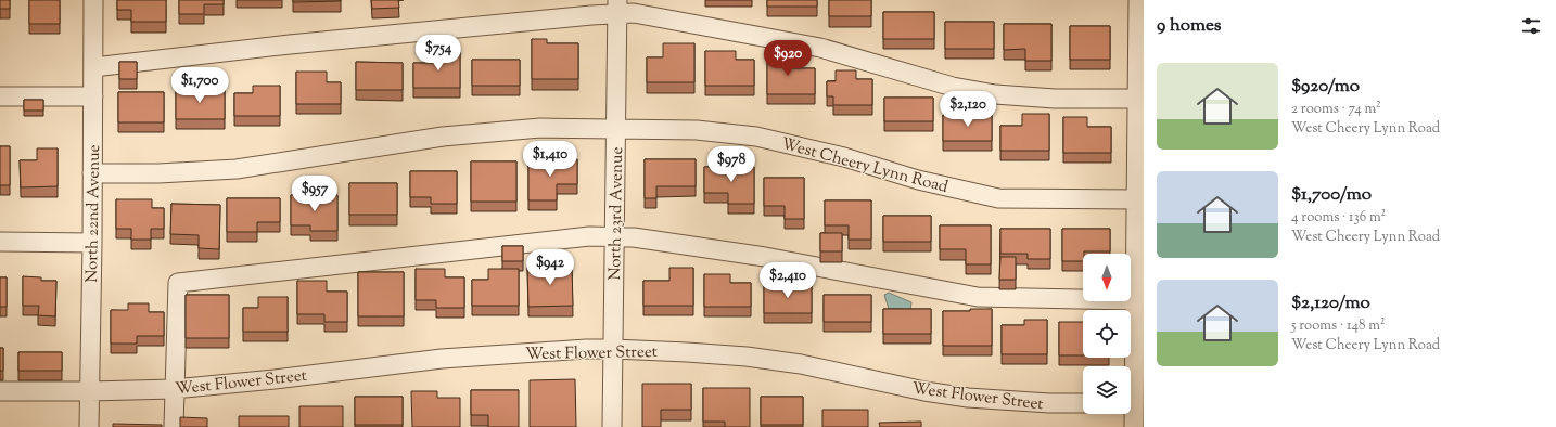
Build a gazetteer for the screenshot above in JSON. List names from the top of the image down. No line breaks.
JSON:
{"streets":{"street":["West Cheery Lynn Road","North 22nd Avenue","North 23rd Avenue","West Flower Street"]},"crossings":[["West Cheery Lynn Road","North 22nd Avenue"],["West Cheery Lynn Road","North 23rd Avenue"],["North 22nd Avenue","West Flower Street"],["North 23rd Avenue","West Flower Street"]],"north":"bottom","page":{"heading":"9 homes","price":["$754","$920","$1,700","$2,120","$1,410","$978","$957","$942","$2,410"],"list":[{"name":"$920/mo","note":"2 rooms · 74 m² · West Cheery Lynn Road"},{"name":"$1,700/mo","note":"4 rooms · 136 m² · West Cheery Lynn Road"},{"name":"$2,120/mo","note":"5 rooms · 148 m² · West Cheery Lynn Road"}]}}
